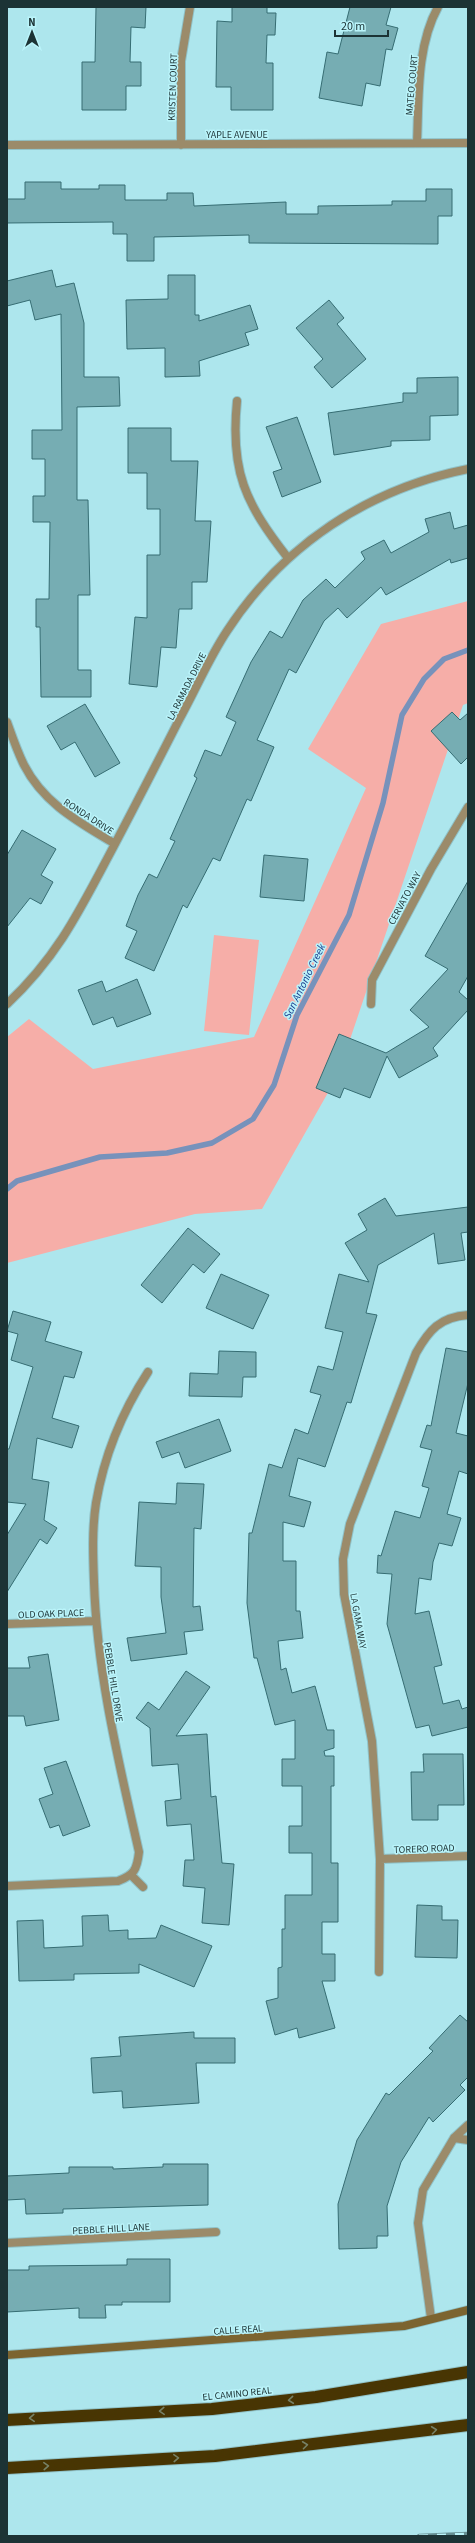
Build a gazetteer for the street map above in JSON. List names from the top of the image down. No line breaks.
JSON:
{"streets":{"highway":["EL CAMINO REAL"],"street":["MATEO COURT","KRISTEN COURT","YAPLE AVENUE","LA RAMADA DRIVE","RONDA DRIVE","CERVATO WAY","OLD OAK PLACE","LA GAMA WAY","PEBBLE HILL DRIVE","TORERO ROAD","PEBBLE HILL LANE","CALLE REAL"]},"crossings":[["MATEO COURT","YAPLE AVENUE"],["KRISTEN COURT","YAPLE AVENUE"],["LA RAMADA DRIVE","RONDA DRIVE"],["OLD OAK PLACE","PEBBLE HILL DRIVE"],["LA GAMA WAY","TORERO ROAD"]],"water":["San Antonio Creek"],"scale_bar":"20 m","north":"top"}
